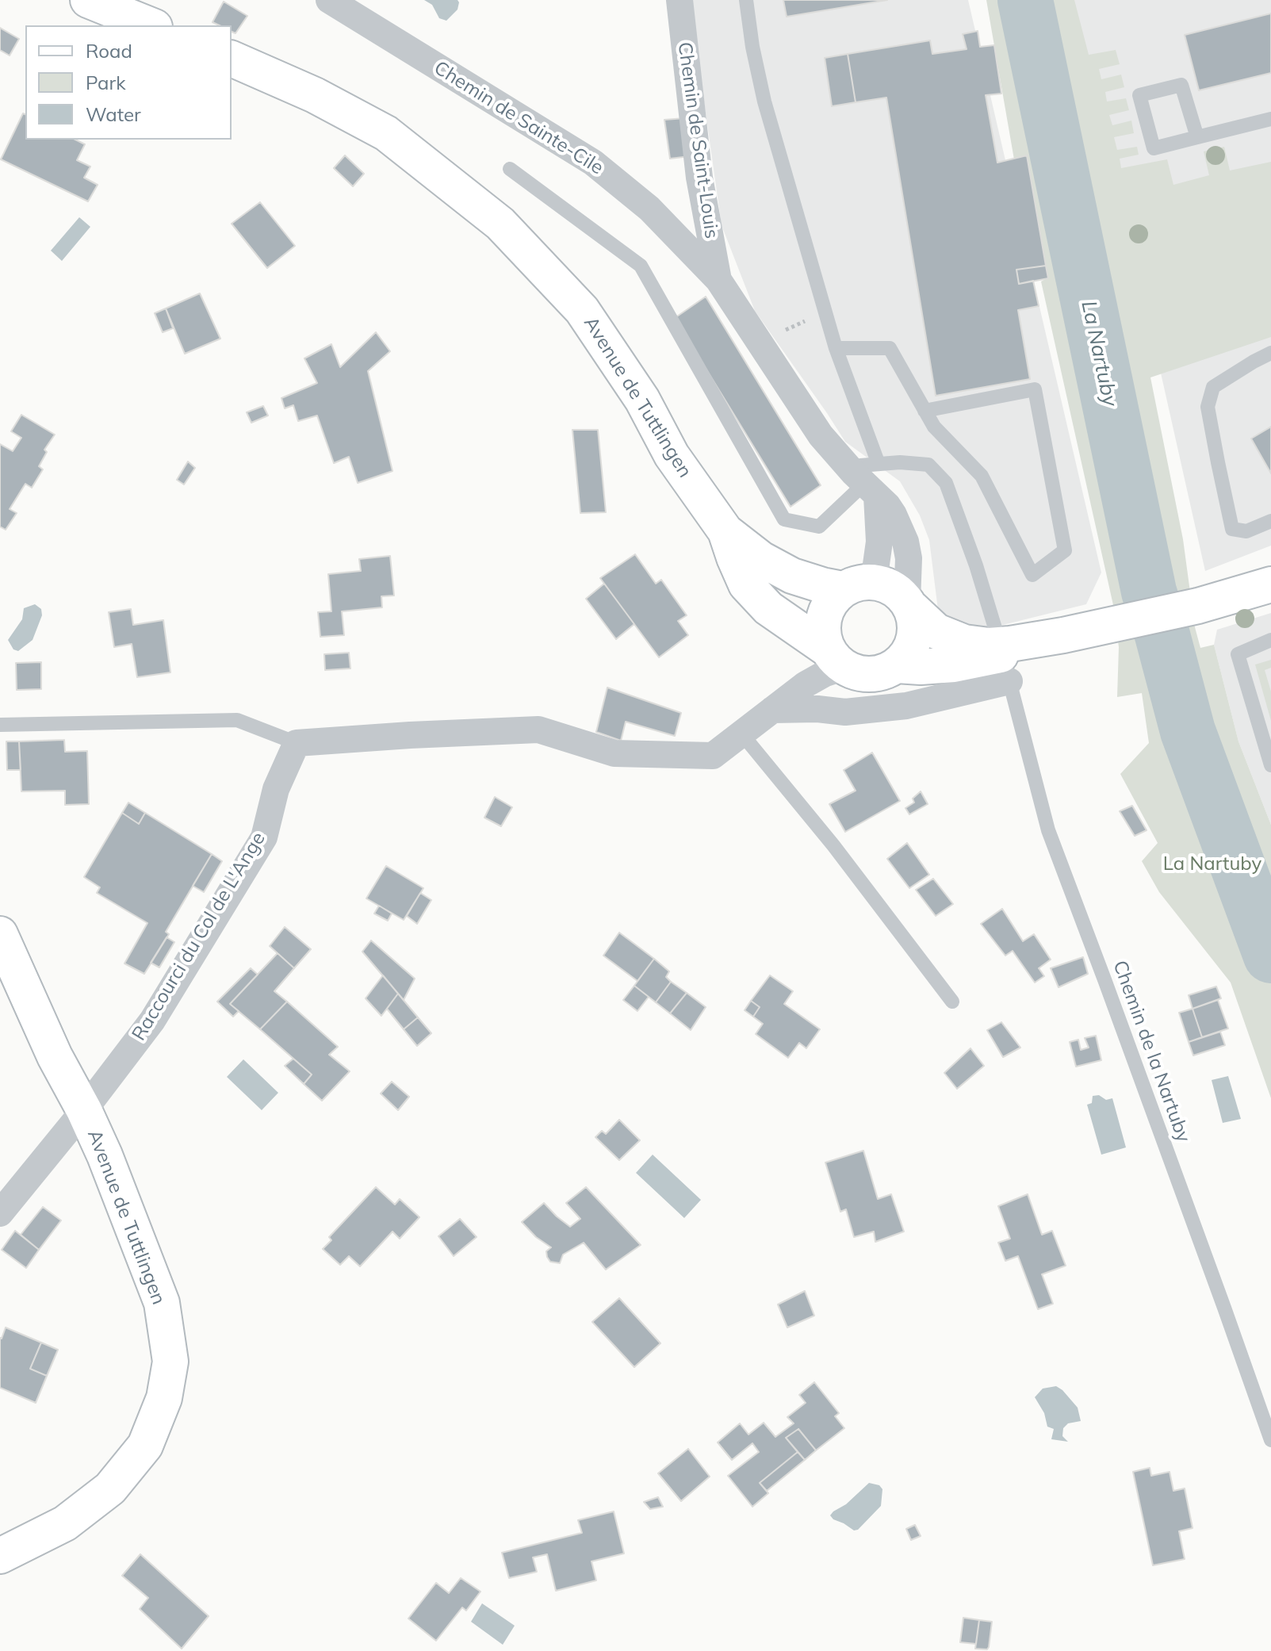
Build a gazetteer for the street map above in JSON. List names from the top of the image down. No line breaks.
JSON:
{"streets":{"main road":["Avenue de Tuttlingen"],"street":["Chemin de Sainte-Cile","Chemin de Saint-Louis","Raccourci du Col de L'Ange"],"lane":["Chemin de la Nartuby"]},"crossings":[["Chemin de Sainte-Cile","Chemin de Saint-Louis"],["Chemin de Sainte-Cile","Avenue de Tuttlingen"],["Avenue de Tuttlingen","Raccourci du Col de L'Ange"]],"water":["La Nartuby"],"parks":["La Nartuby"],"legend":["Road","Park","Water"]}
